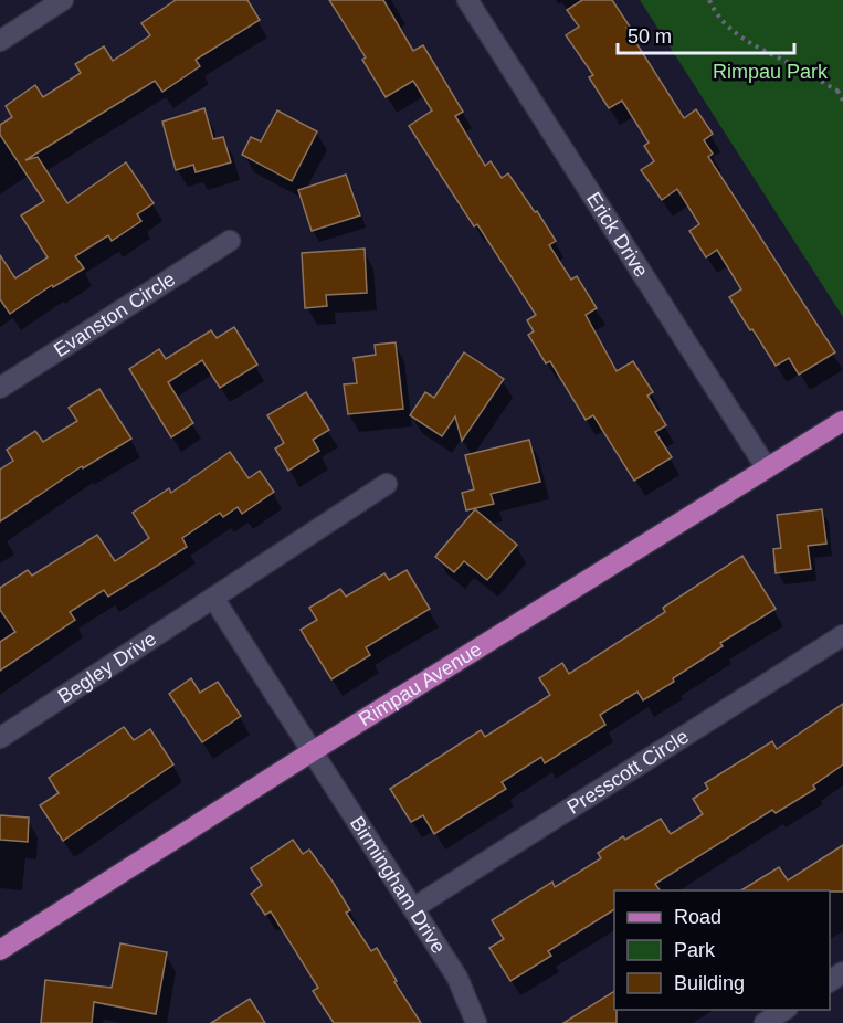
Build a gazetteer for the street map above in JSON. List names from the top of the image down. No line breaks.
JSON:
{"streets":{"main road":["Rimpau Avenue"],"street":["Erick Drive","Evanston Circle","Begley Drive","Presscott Circle","Birmingham Drive"]},"crossings":[["Erick Drive","Rimpau Avenue"],["Begley Drive","Birmingham Drive"],["Rimpau Avenue","Birmingham Drive"],["Presscott Circle","Birmingham Drive"]],"parks":["Rimpau Park"],"legend":["Road","Park","Building"],"scale_bar":"50 m"}
